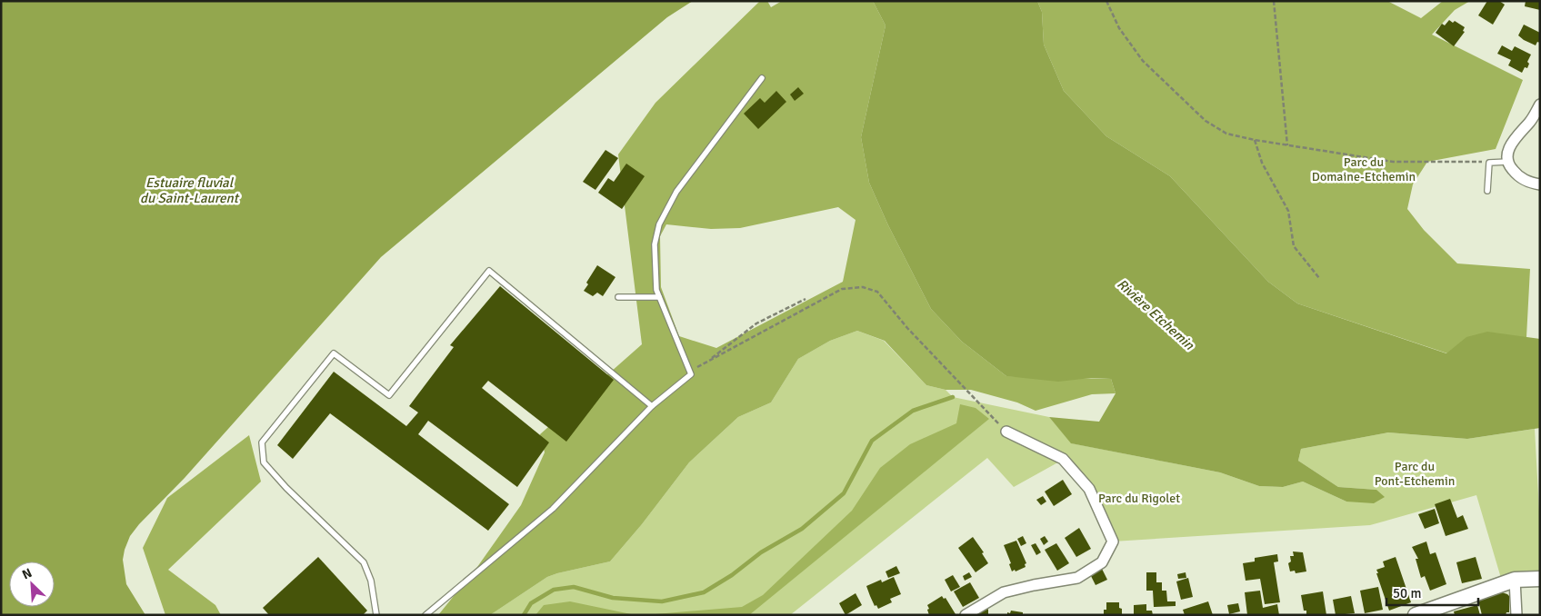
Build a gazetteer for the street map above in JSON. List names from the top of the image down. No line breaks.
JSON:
{"water":["Estuaire fluvial du Saint-Laurent","Rivière Etchemin"],"parks":["Parc du Domaine-Etchemin","Parc du Pont-Etchemin","Parc du Rigolet"],"scale_bar":"50 m","north":"top left"}
